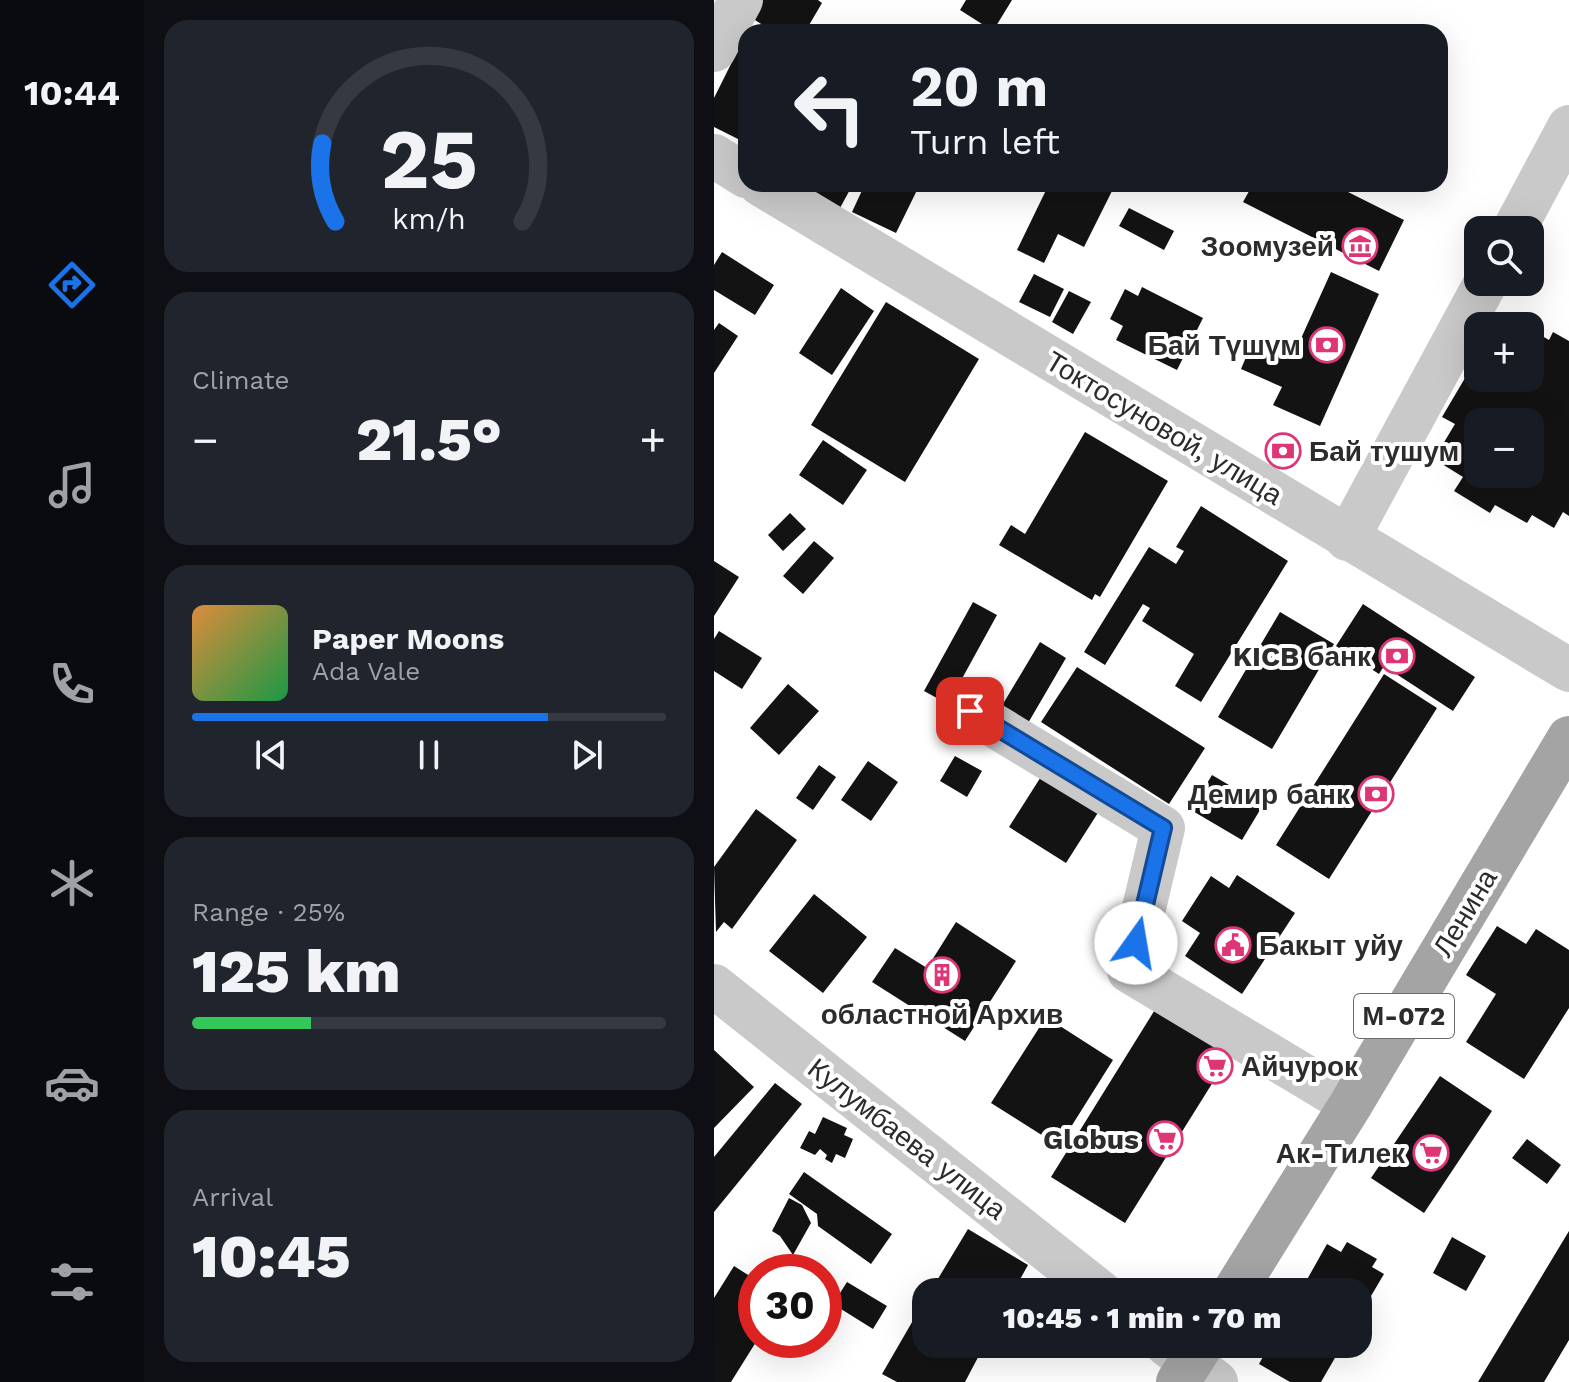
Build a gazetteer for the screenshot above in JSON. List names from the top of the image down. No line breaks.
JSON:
{"streets":{"main road":["Ленина","М-072"],"street":["Токтосуновой, улица","Кулумбаева улица"]},"places":{"museum":["Зоомузей"],"bank":["Бай Түшүм","Бай тушум","KICB банк","Демир банк"],"public building":["Бакыт уйу"],"building":["областной Архив"],"supermarket":["Айчурок","Globus","Ак-Тилек"]},"page":{"tabs":"10:44","turn":["20 m","Turn left"],"map_buttons":["+","−"],"tile":["Climate",["Range · 25%","125 km"],["Arrival","10:45"]],"heat":["−","21.5°","+"],"song":["Paper Moons","Ada Vale"],"limit":"30","trip":"10:45 · 1 min · 70 m","gauge":["25","km/h"]}}
